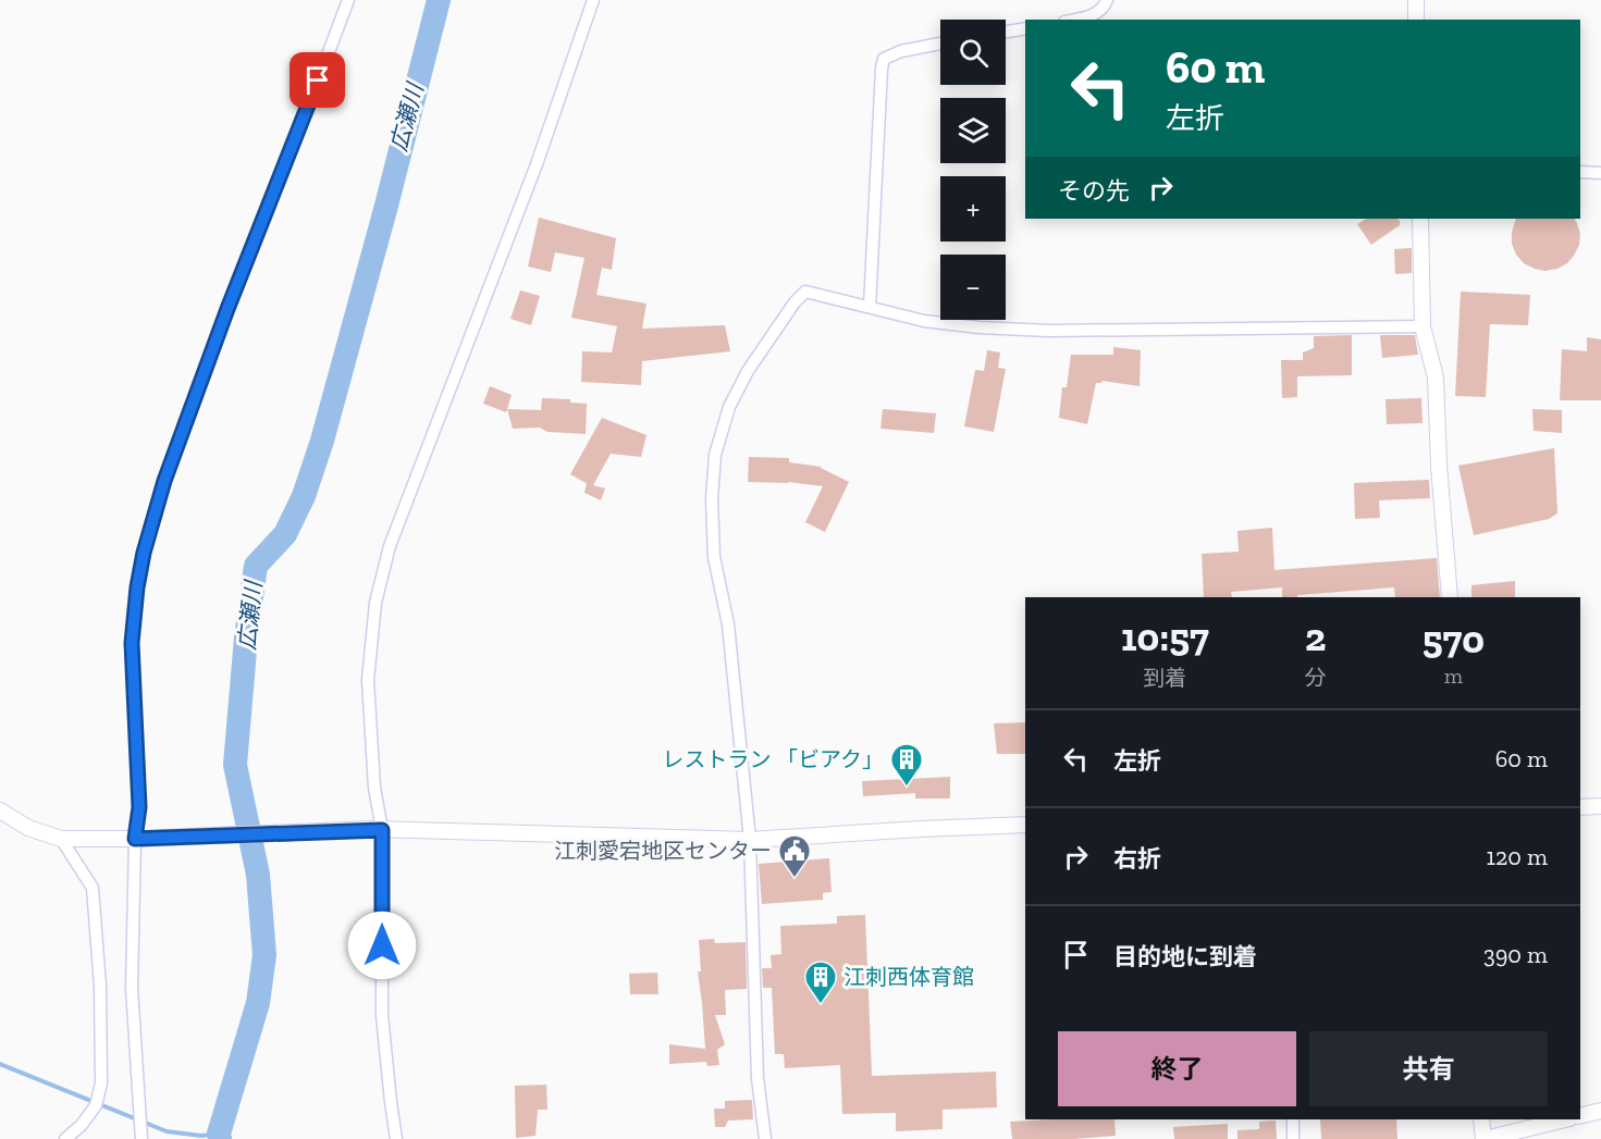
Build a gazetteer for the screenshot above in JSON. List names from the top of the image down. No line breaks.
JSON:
{"water":["広瀬川"],"places":{"building":["レストラン 「ビアク」","江刺西体育館"],"public building":["江刺愛宕地区センター"]},"page":{"map_buttons":["+","−"],"turn":["60 m","左折"],"then":"その先","eta":["10:57","到着","2","分","570","m"],"list":[{"name":"左折","value":"60 m"},{"name":"右折","value":"120 m"},{"name":"目的地に到着","value":"390 m"}],"buttons":["終了","共有"]}}
